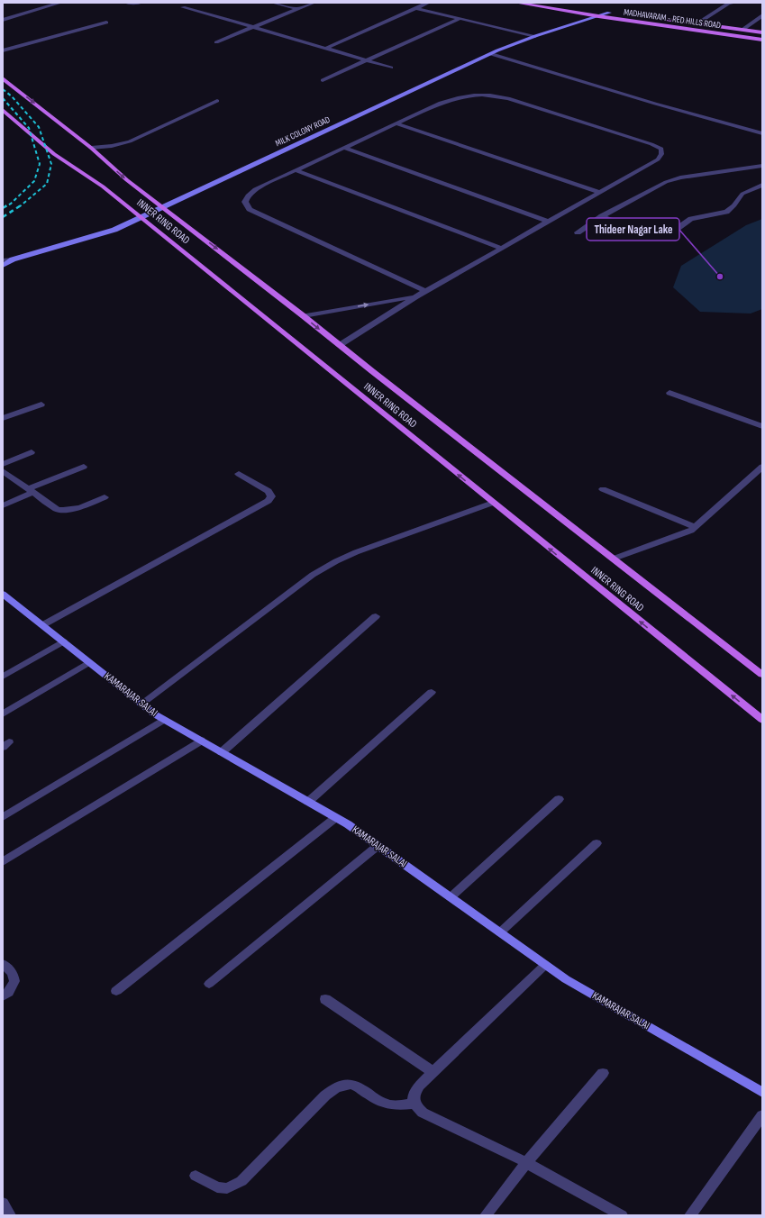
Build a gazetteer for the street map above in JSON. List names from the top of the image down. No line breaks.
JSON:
{"streets":{"main road":["MADHAVARAM - RED HILLS ROAD","MILK COLONY ROAD","INNER RING ROAD","KAMARAJAR SALAI"]},"crossings":[["MADHAVARAM - RED HILLS ROAD","MILK COLONY ROAD"],["MILK COLONY ROAD","INNER RING ROAD"]],"places":["Thideer Nagar Lake"]}
